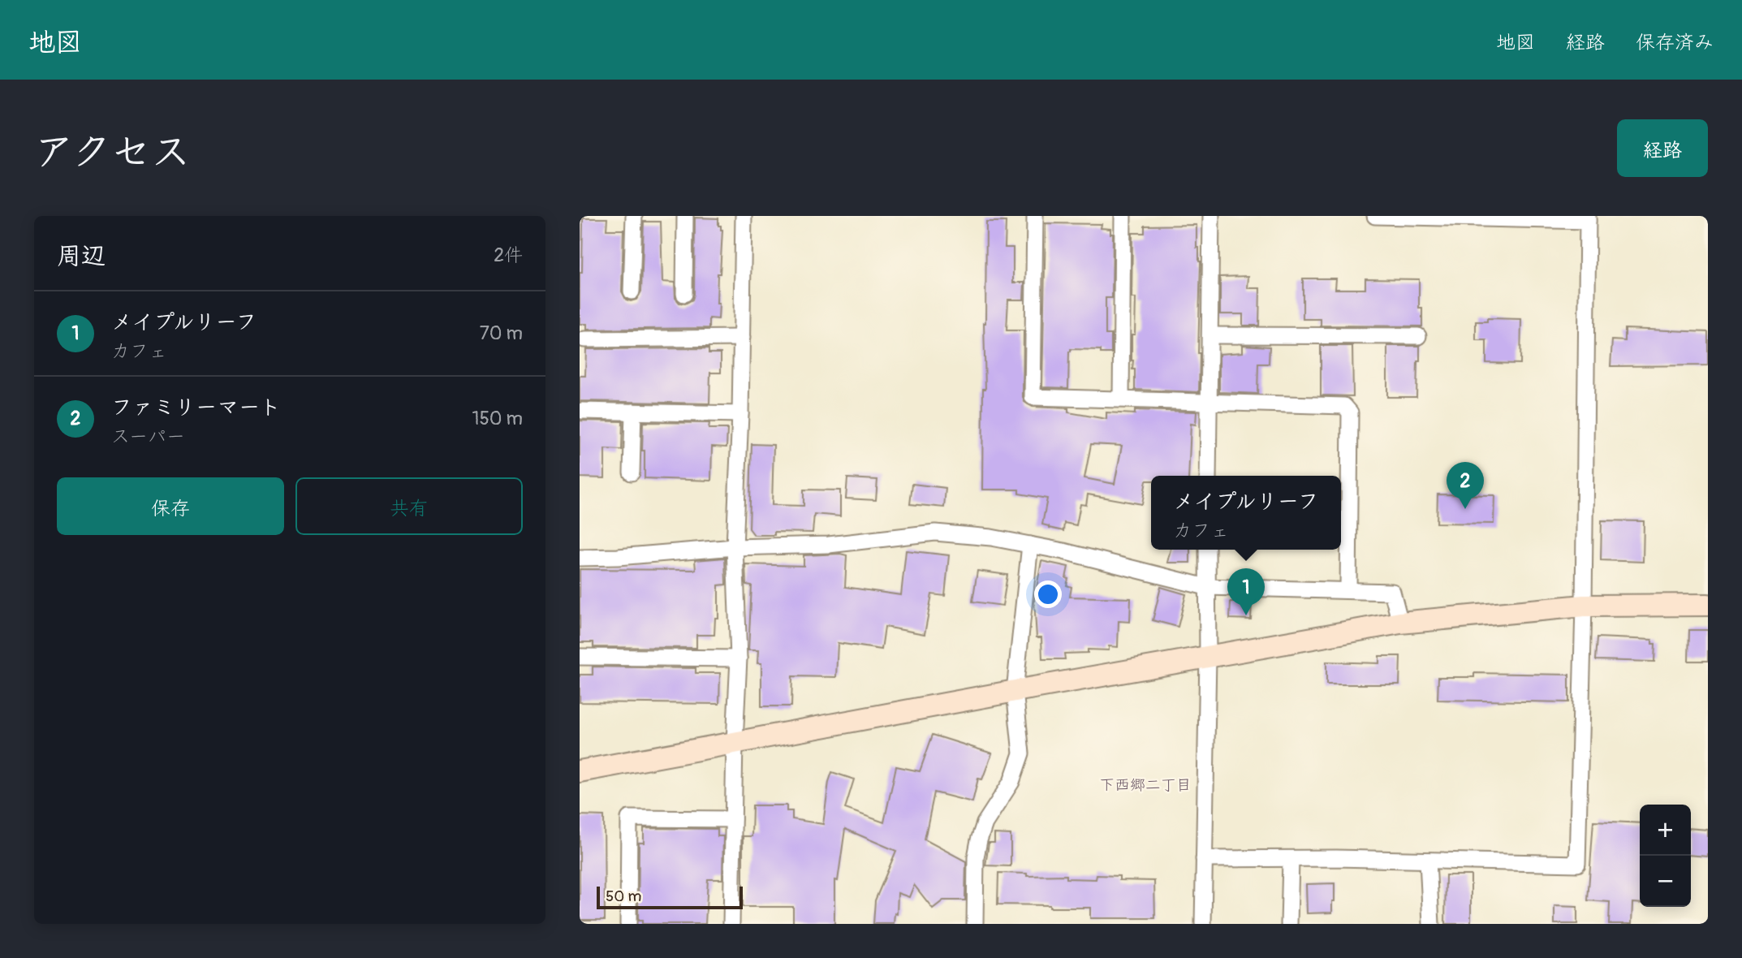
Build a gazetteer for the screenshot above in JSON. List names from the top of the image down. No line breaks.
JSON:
{"districts":["下西郷二丁目"],"scale_bar":"50 m","page":{"header":"地図","nav":["地図","経路","保存済み"],"title":"アクセス","buttons":["経路",["保存","共有"]],"heading":["周辺","2件"],"list":[{"mark":"1","name":"メイプルリーフ","note":"カフェ","value":"70 m"},{"mark":"2","name":"ファミリーマート","note":"スーパー","value":"150 m"}],"pins":["2","1"],"popup":["メイプルリーフ","カフェ"],"map_buttons":["+","−"],"scale":"50 m"}}
